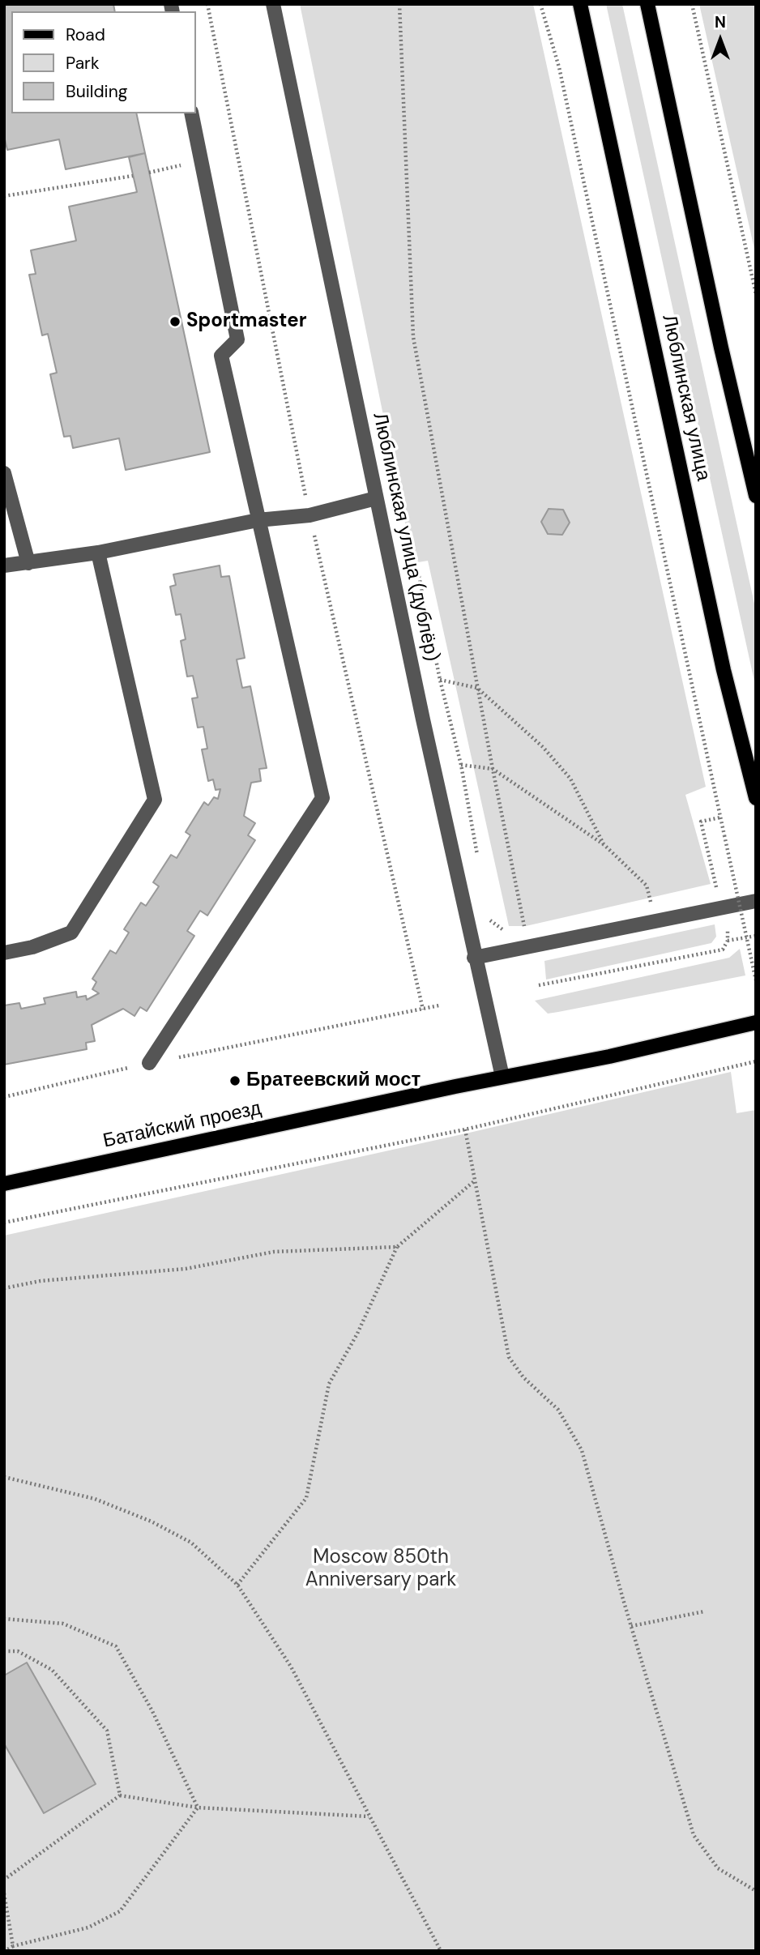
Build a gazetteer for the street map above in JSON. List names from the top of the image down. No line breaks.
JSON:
{"streets":{"main road":["Люблинская улица","Батайский проезд"],"street":["Люблинская улица (дублёр)"]},"crossings":[["Люблинская улица (дублёр)","Батайский проезд"]],"parks":["Moscow 850th Anniversary park"],"places":["Sportmaster","Братеевский мост"],"legend":["Road","Park","Building"],"north":"top"}
